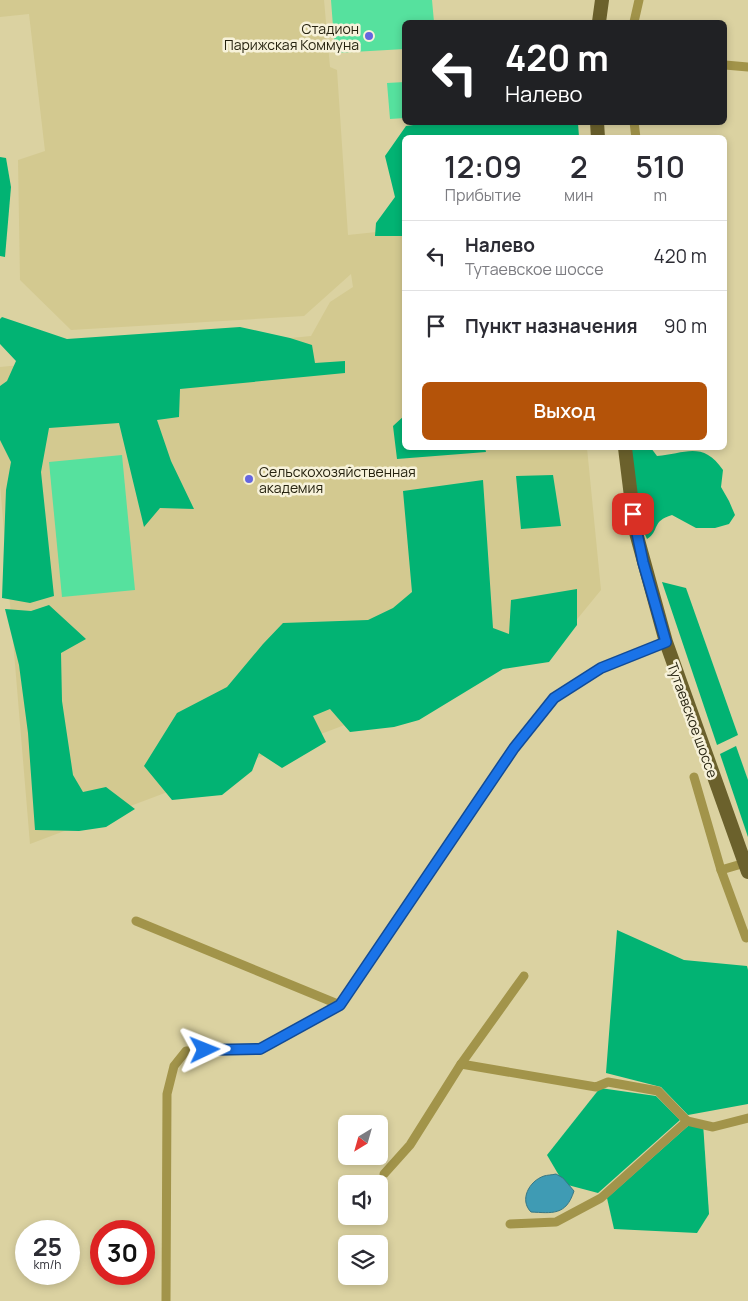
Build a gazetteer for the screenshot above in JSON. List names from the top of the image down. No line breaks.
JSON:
{"streets":{"main road":["Тутаевское шоссе"]},"places":["Стадион Парижская Коммуна","Сельскохозяйственная академия"],"north":"bottom left","page":{"turn":["420 m","Налево"],"eta":["12:09","Прибытие","2","мин","510","m"],"list":[{"name":"Налево","note":"Тутаевское шоссе","value":"420 m"},{"name":"Пункт назначения","value":"90 m"}],"buttons":"Выход","speed":"25 km/h","limit":"30"}}
